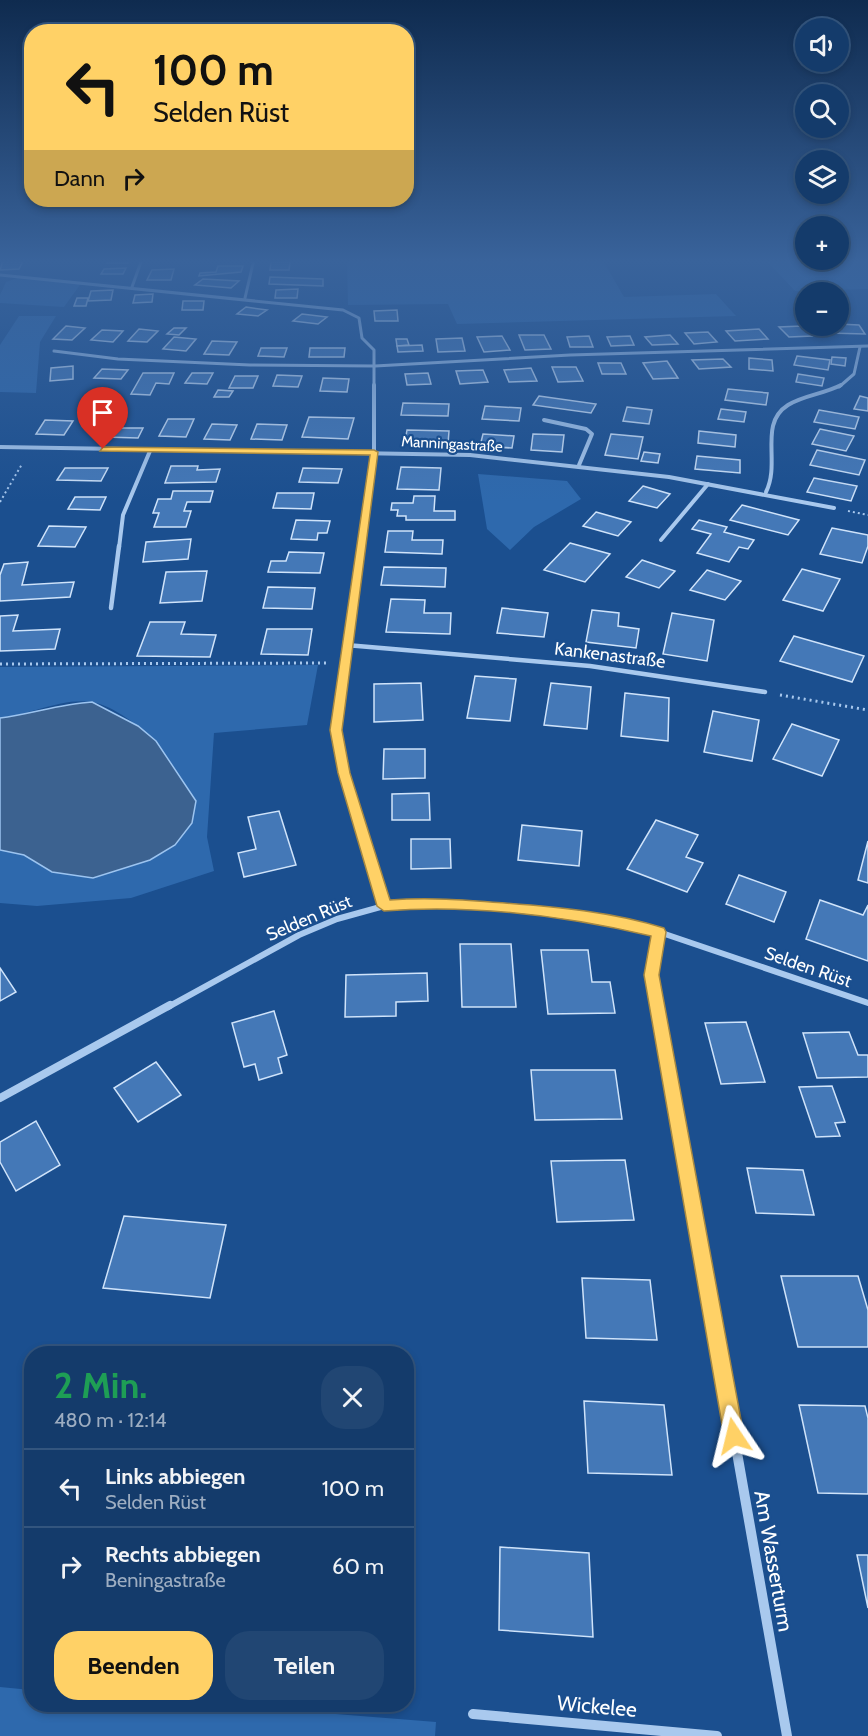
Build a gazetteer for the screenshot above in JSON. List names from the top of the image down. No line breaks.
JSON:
{"streets":{"street":["Manningastraße","Kankenastraße","Selden Rüst","Am Wasserturm","Wickelee"]},"crossings":[["Selden Rüst","Am Wasserturm"]],"page":{"map_buttons":["+","−"],"turn":["100 m","Selden Rüst"],"then":"Dann","heading":["2 Min.","480 m · 12:14"],"list":[{"name":"Links abbiegen","note":"Selden Rüst","value":"100 m"},{"name":"Rechts abbiegen","note":"Beningastraße","value":"60 m"}],"buttons":["Beenden","Teilen"]}}
